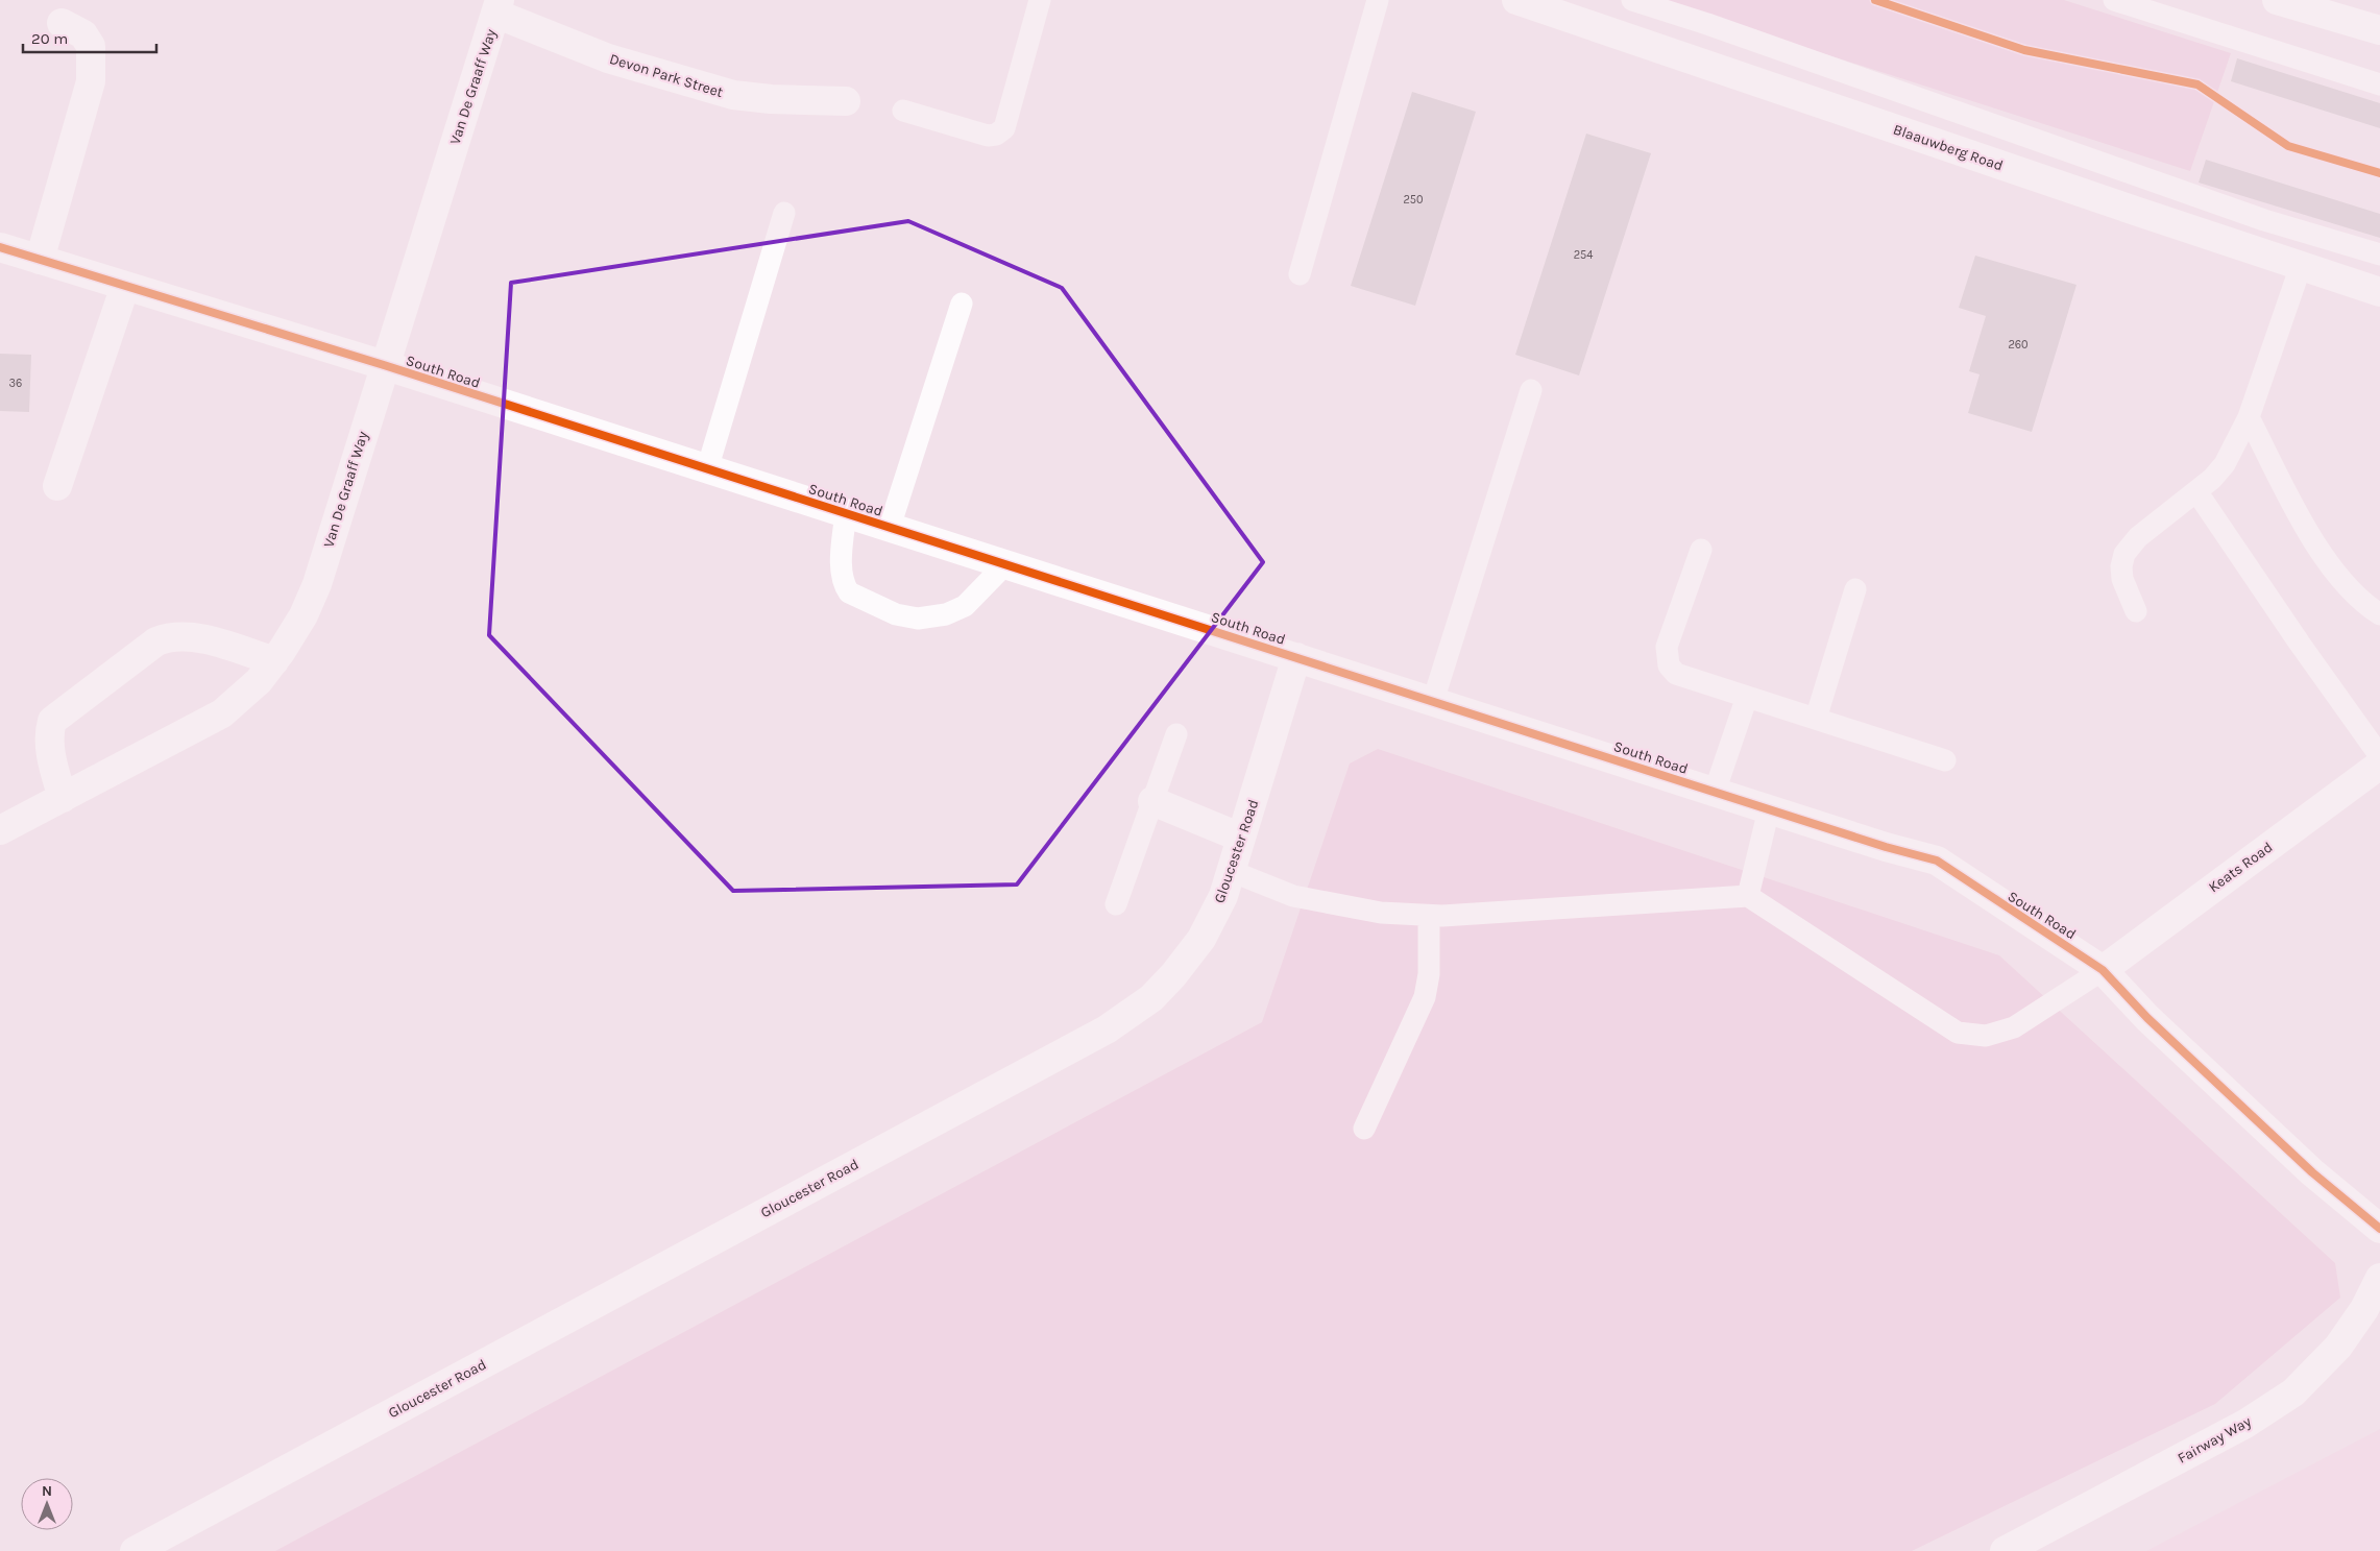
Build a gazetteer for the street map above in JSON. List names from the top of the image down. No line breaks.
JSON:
{"streets":{"street":["Devon Park Street","Van De Graaff Way","Blaauwberg Road","South Road","Gloucester Road","Keats Road","Fairway Way"]},"crossings":[["Devon Park Street","Van De Graaff Way"],["Van De Graaff Way","South Road"],["South Road","Gloucester Road"],["South Road","Keats Road"]],"house_numbers":["250","254","260","36"],"scale_bar":"20 m","north":"top"}
